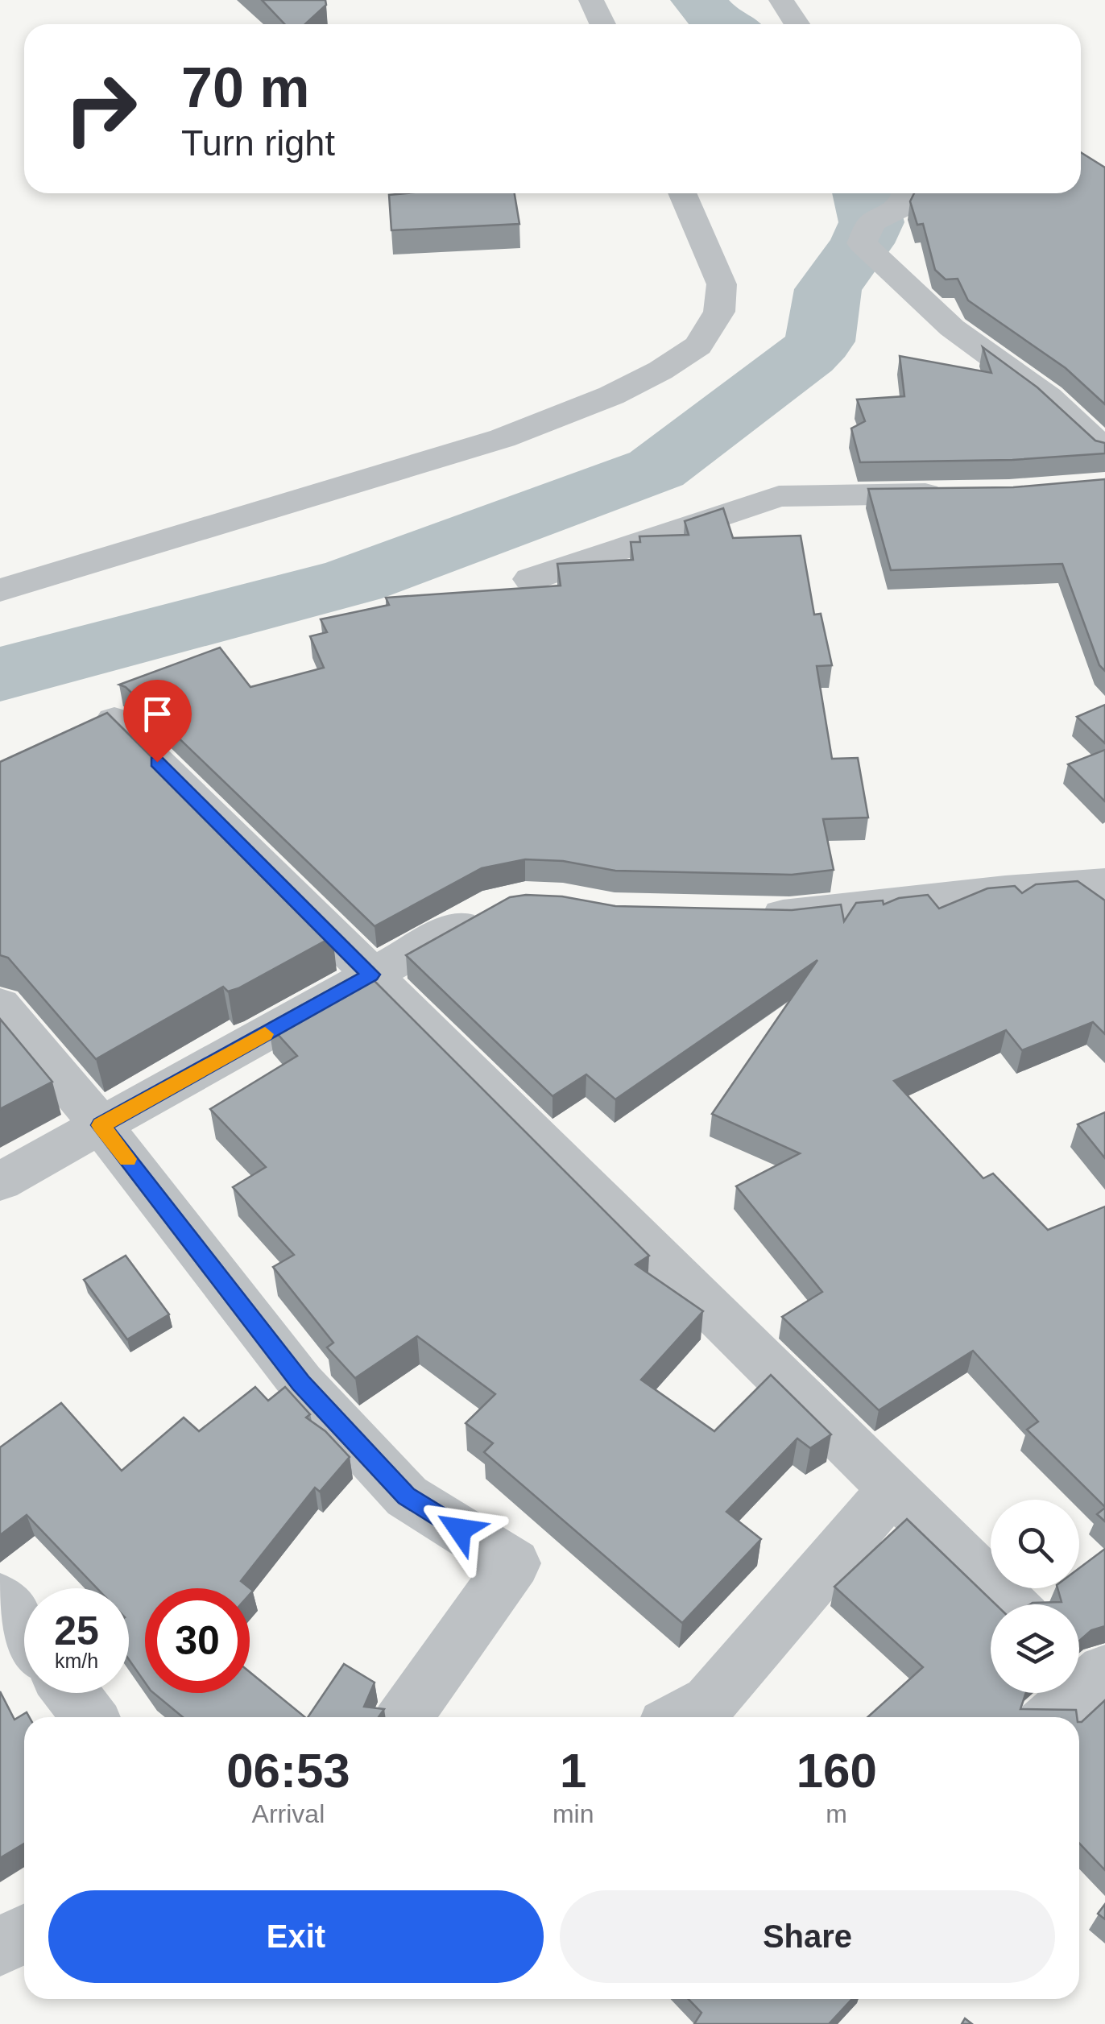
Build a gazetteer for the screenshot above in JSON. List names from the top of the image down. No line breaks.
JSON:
{"page":{"turn":["70 m","Turn right"],"speed":"25 km/h","limit":"30","eta":["06:53","Arrival","1","min","160","m"],"buttons":["Exit","Share"]}}
